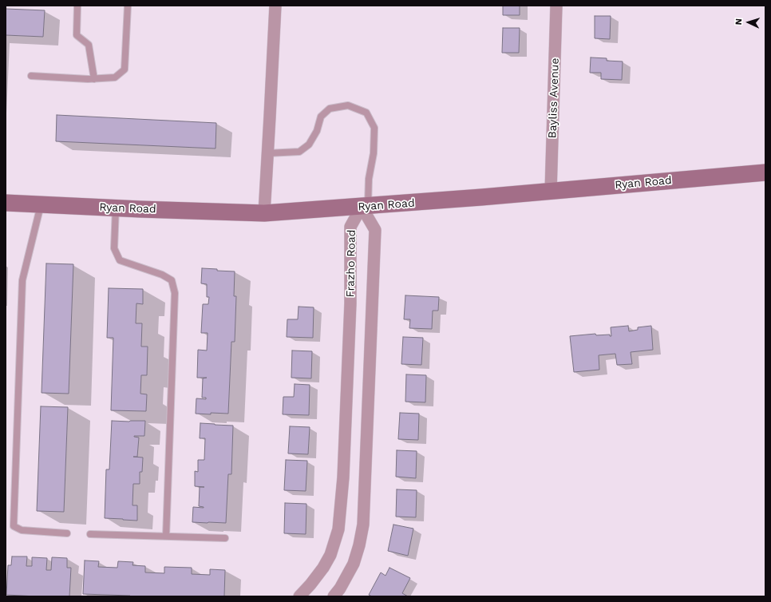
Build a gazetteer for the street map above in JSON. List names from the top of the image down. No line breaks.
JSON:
{"streets":{"main road":["Ryan Road"],"street":["Bayliss Avenue","Frazho Road"]},"crossings":[["Bayliss Avenue","Ryan Road"],["Ryan Road","Frazho Road"]],"north":"left"}
